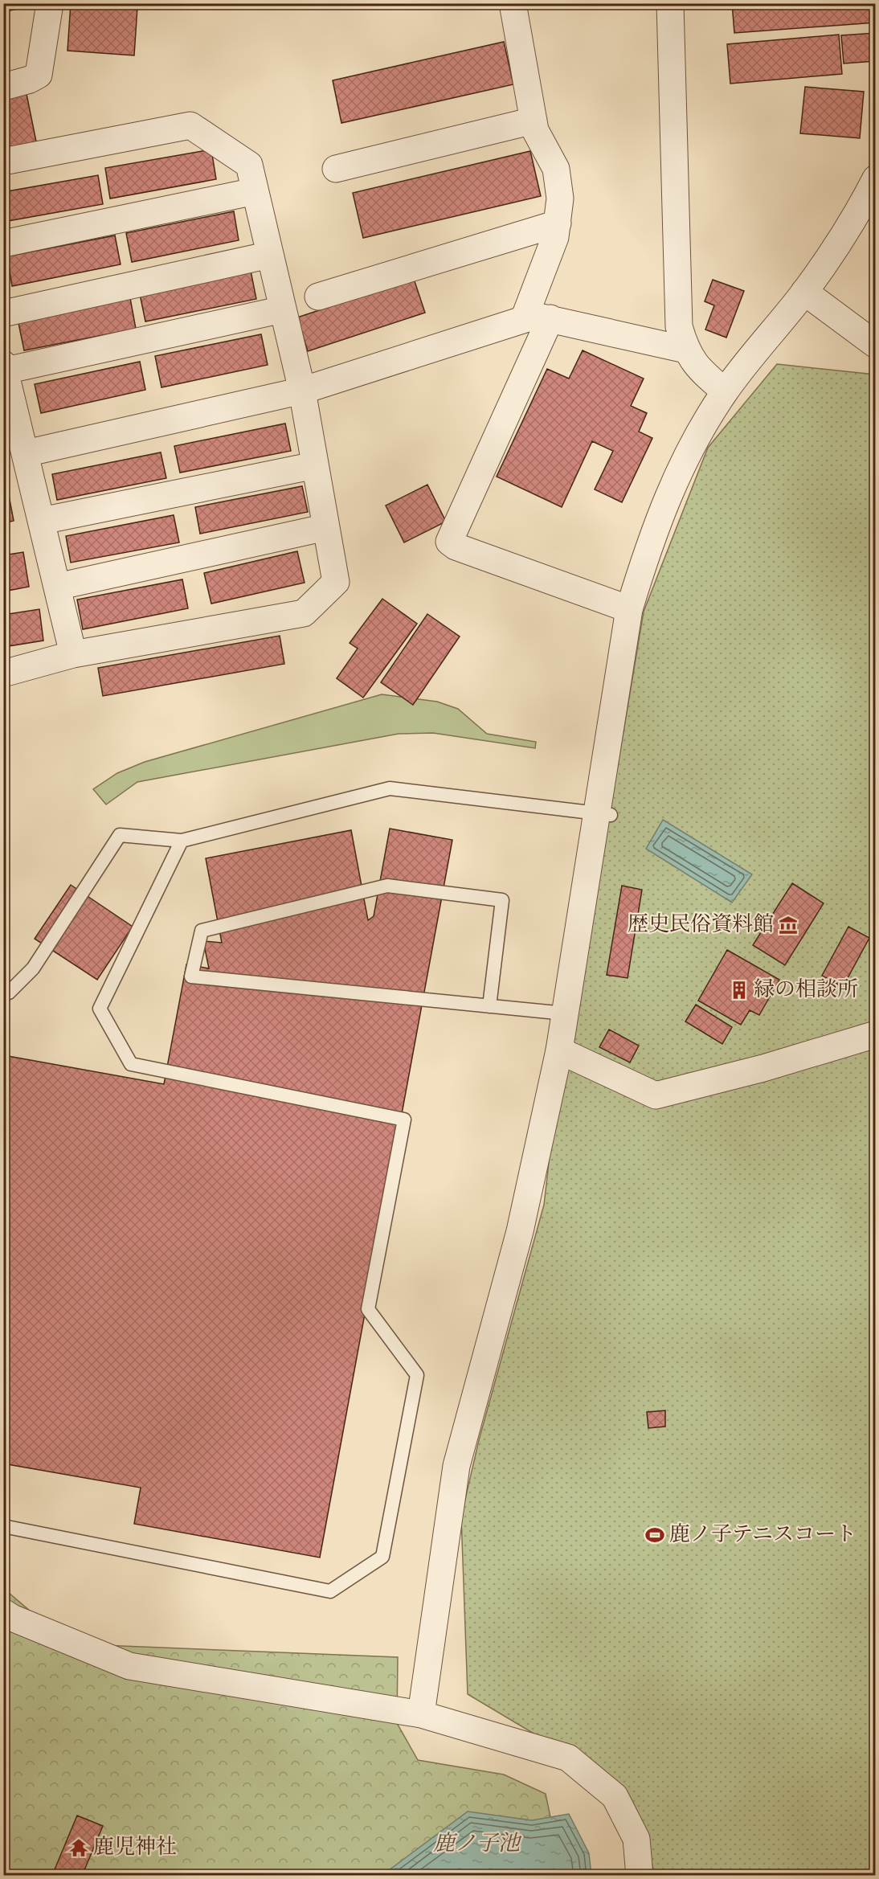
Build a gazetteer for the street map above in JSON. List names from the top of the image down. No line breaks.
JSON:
{"water":["鹿ノ子池"],"places":{"museum":["歴史民俗資料館"],"building":["緑の相談所"],"sports":["鹿ノ子テニスコート"],"temple":["鹿児神社"]}}
